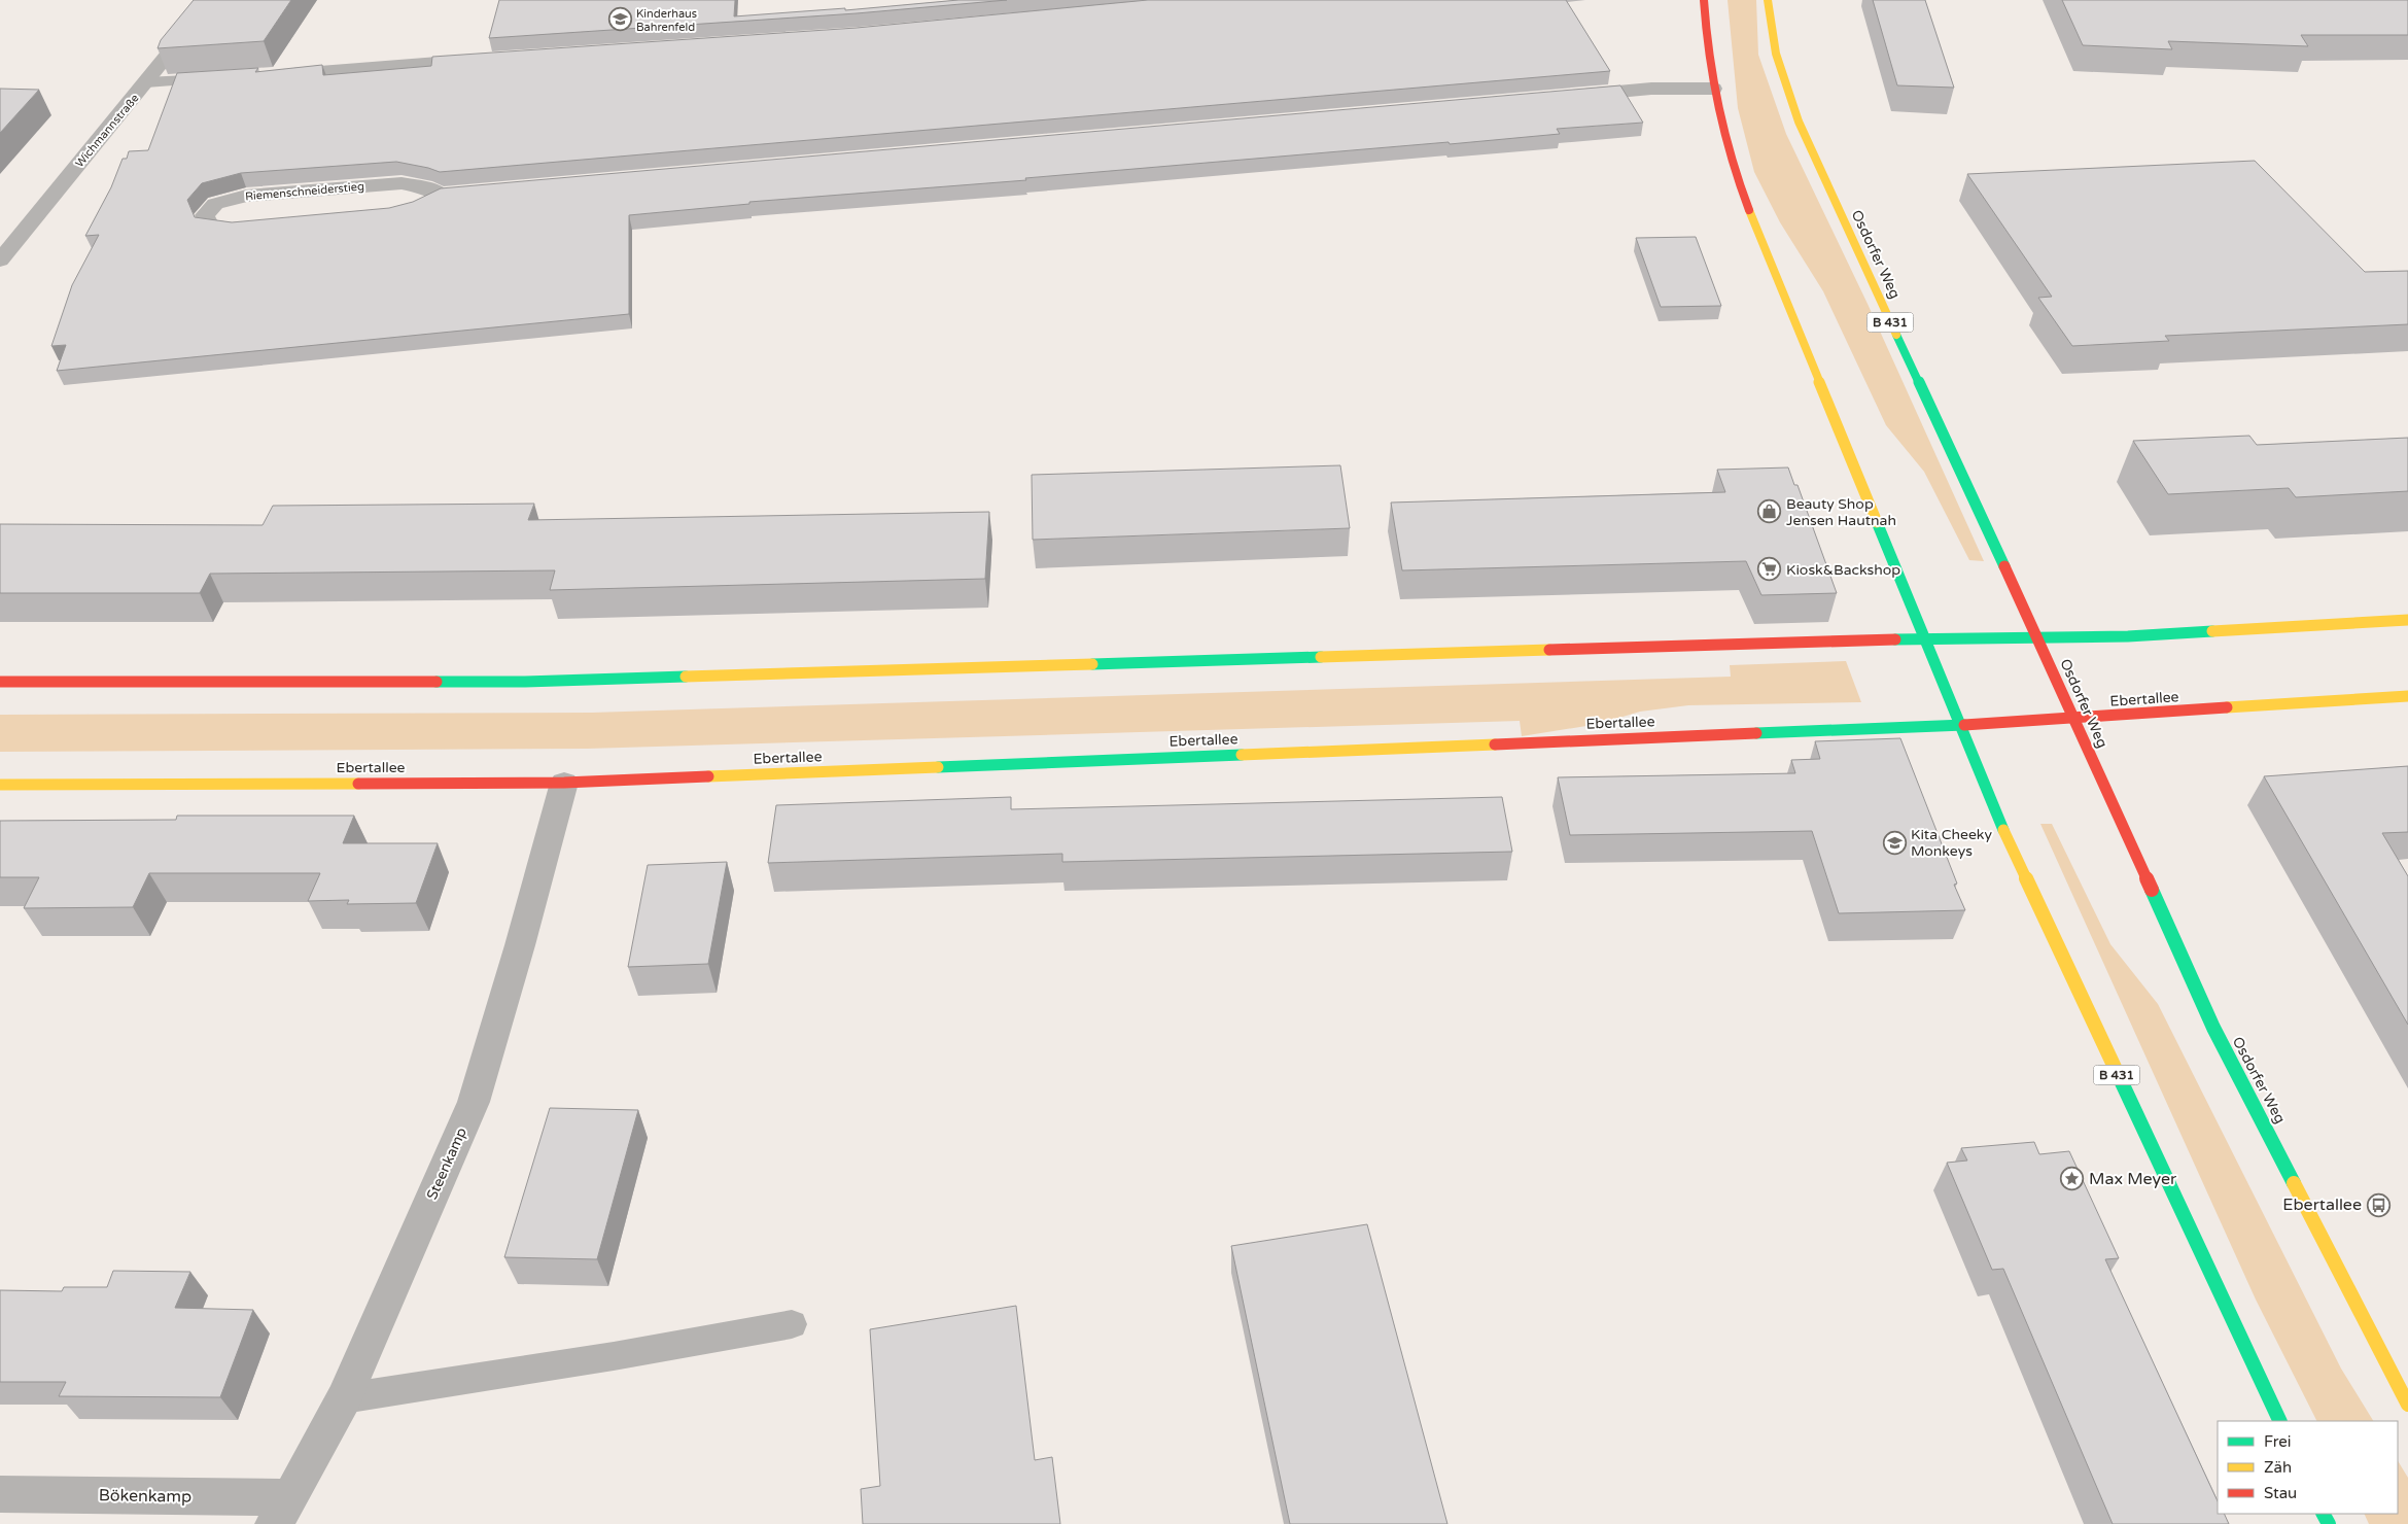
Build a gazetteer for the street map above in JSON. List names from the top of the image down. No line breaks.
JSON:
{"streets":{"main road":["Osdorfer Weg","B 431","Ebertallee"],"street":["Wichmannstraße","Riemenschneiderstieg","Steenkamp","Bökenkamp"]},"crossings":[["Osdorfer Weg","Ebertallee"],["B 431","Ebertallee"],["Ebertallee","Steenkamp"],["Steenkamp","Bökenkamp"]],"places":{"school or university":["Kinderhaus Bahrenfeld","Kita Cheeky Monkeys"],"shop":["Beauty Shop Jensen Hautnah"],"supermarket":["Kiosk&Backshop"],"place":["Max Meyer"],"bus stop":["Ebertallee"]},"legend":["Frei","Zäh","Stau"]}
